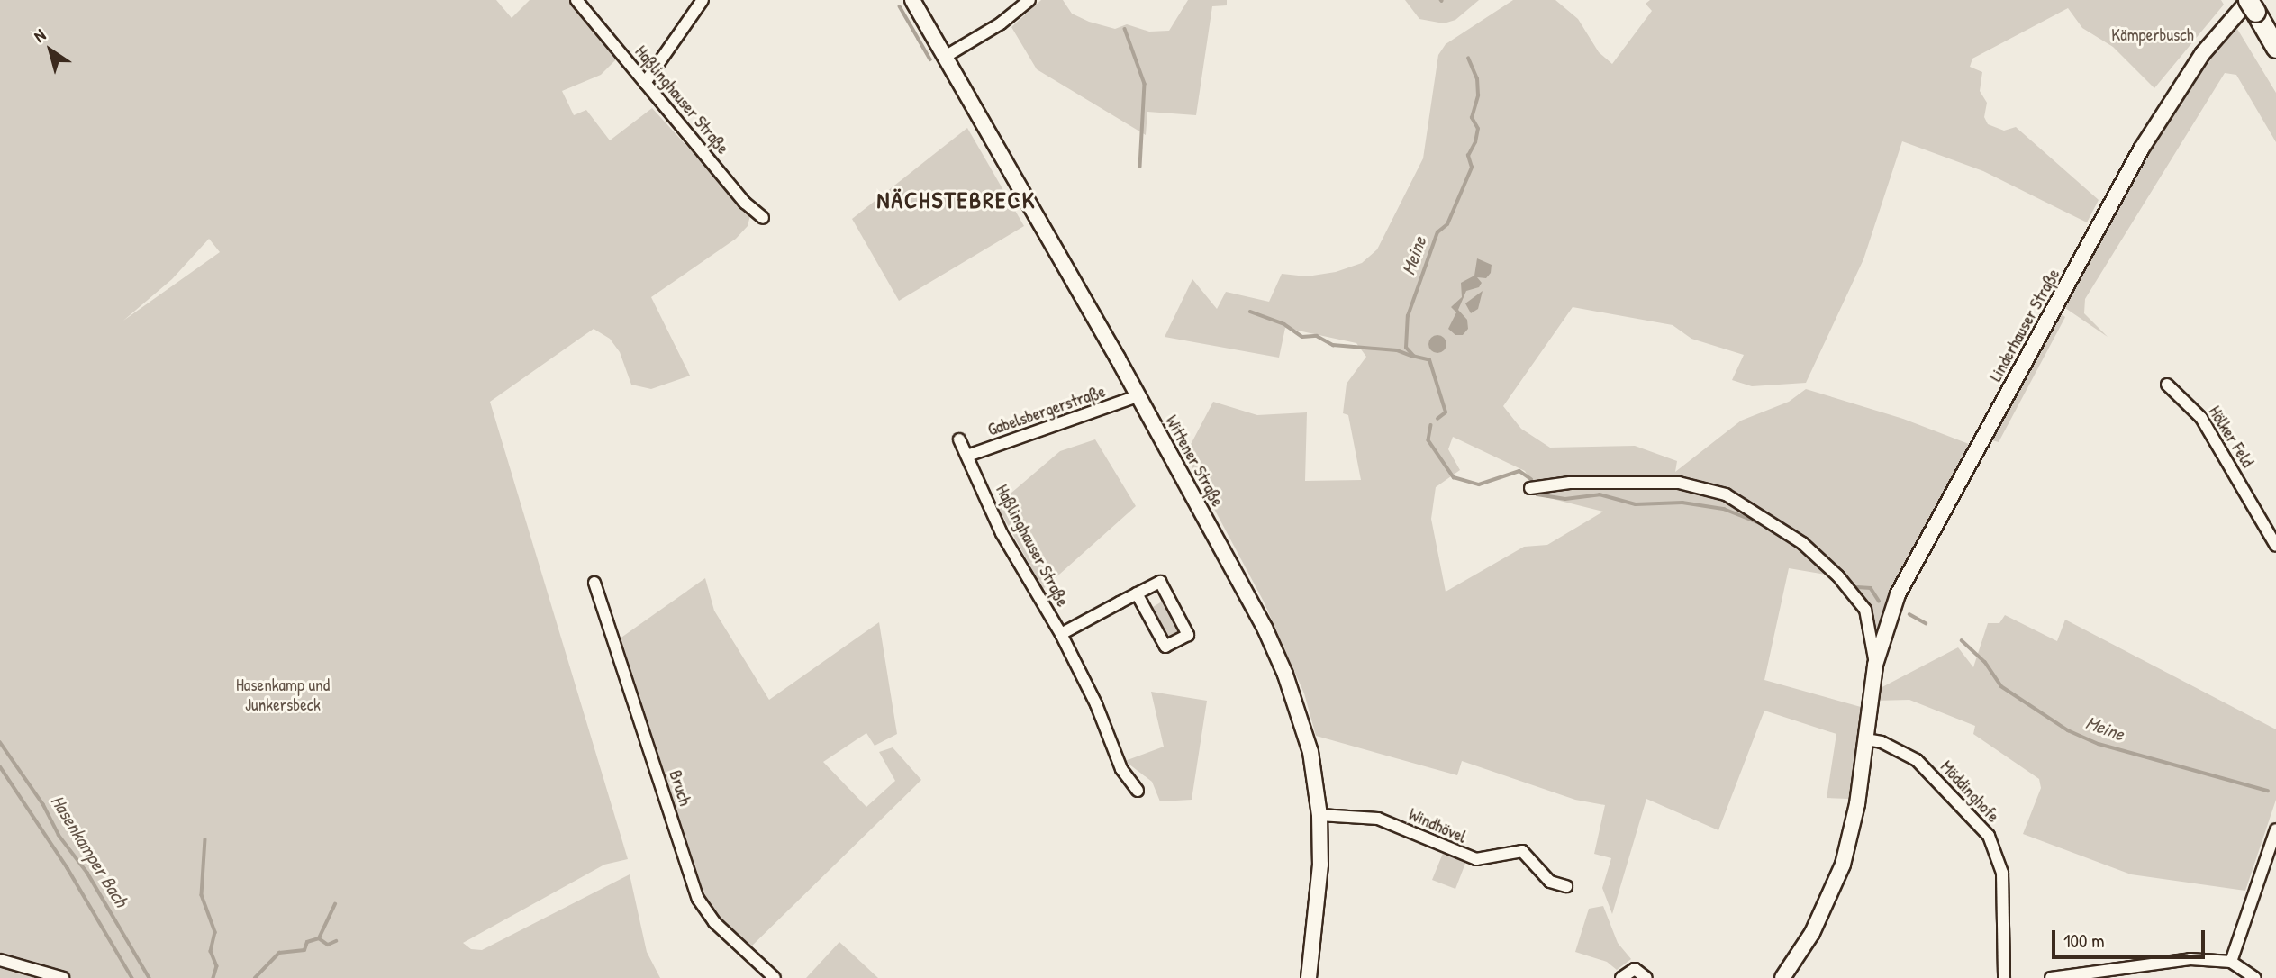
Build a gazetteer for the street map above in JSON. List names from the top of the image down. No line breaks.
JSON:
{"streets":{"main road":["Linderhauser Straße","Wittener Straße"],"street":["Haßlinghauser Straße","Gabelsbergerstraße","Hölker Feld","Bruch","Möddinghofe","Windhövel"]},"crossings":[["Haßlinghauser Straße","Gabelsbergerstraße"],["Linderhauser Straße","Möddinghofe"],["Gabelsbergerstraße","Wittener Straße"],["Wittener Straße","Windhövel"]],"districts":["NÄCHSTEBRECK"],"water":["Meine","Hasenkamper Bach"],"parks":["Kämperbusch","Hasenkamp und Junkersbeck"],"scale_bar":"100 m","north":"top left"}
